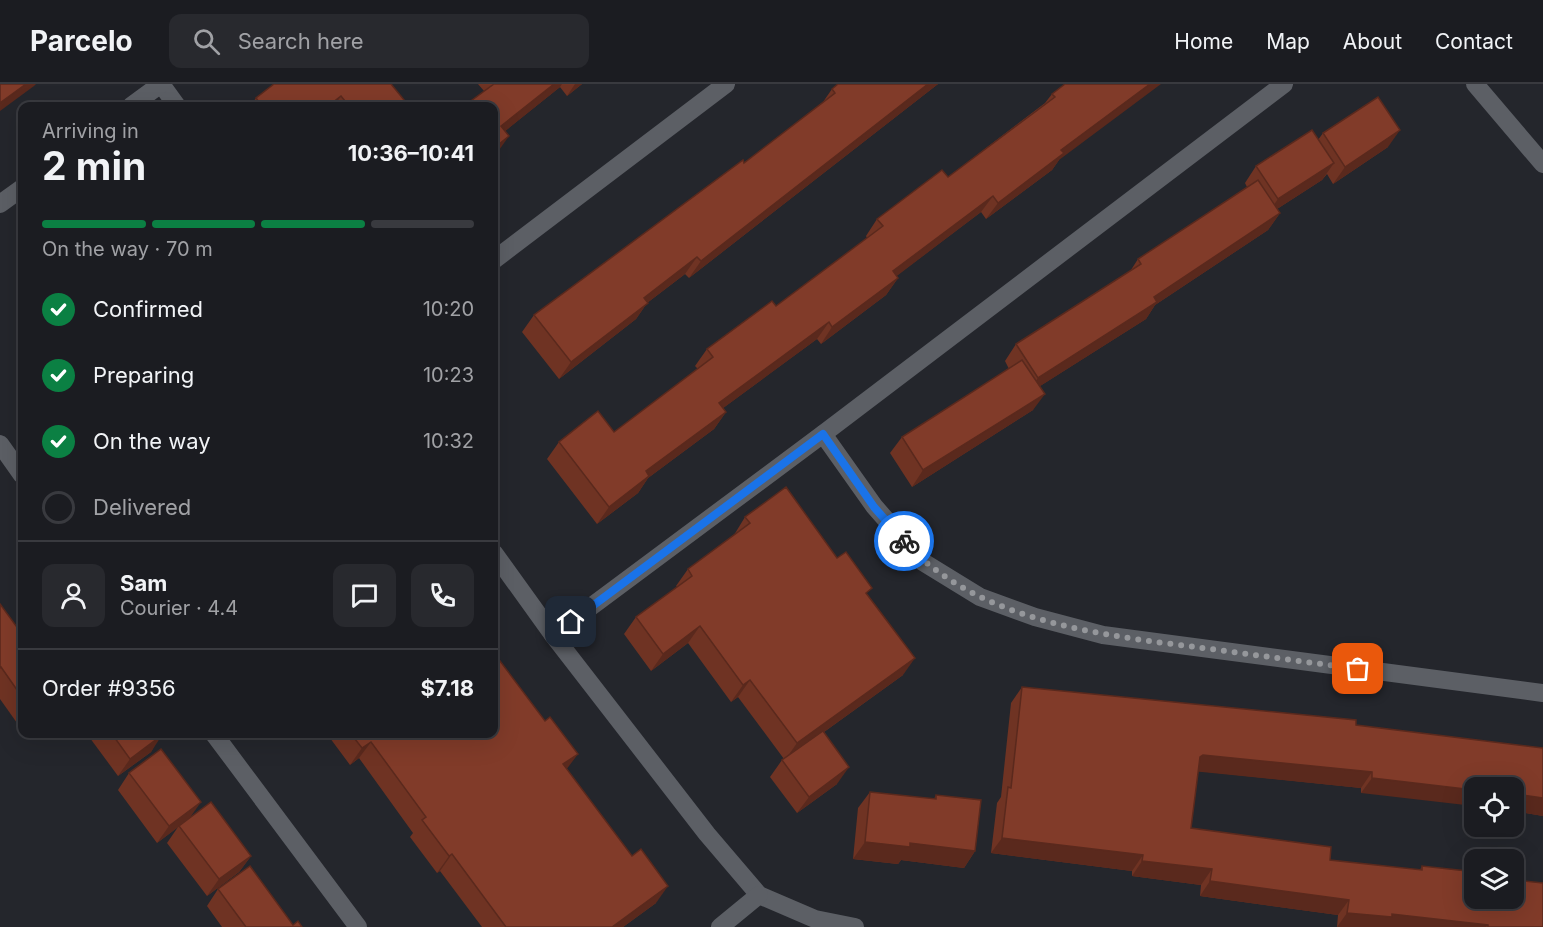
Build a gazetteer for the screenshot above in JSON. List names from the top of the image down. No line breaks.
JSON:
{"page":{"header":"Parcelo","search":"Search here","nav":["Home","Map","About","Contact"],"heading":["2 min","Arriving in","10:36–10:41"],"panel":["Sam","Courier · 4.4","Order #9356","$7.18"],"bar":"On the way · 70 m","list":[["Confirmed","10:20"],["Preparing","10:23"],["On the way","10:32"],"Delivered"]}}
